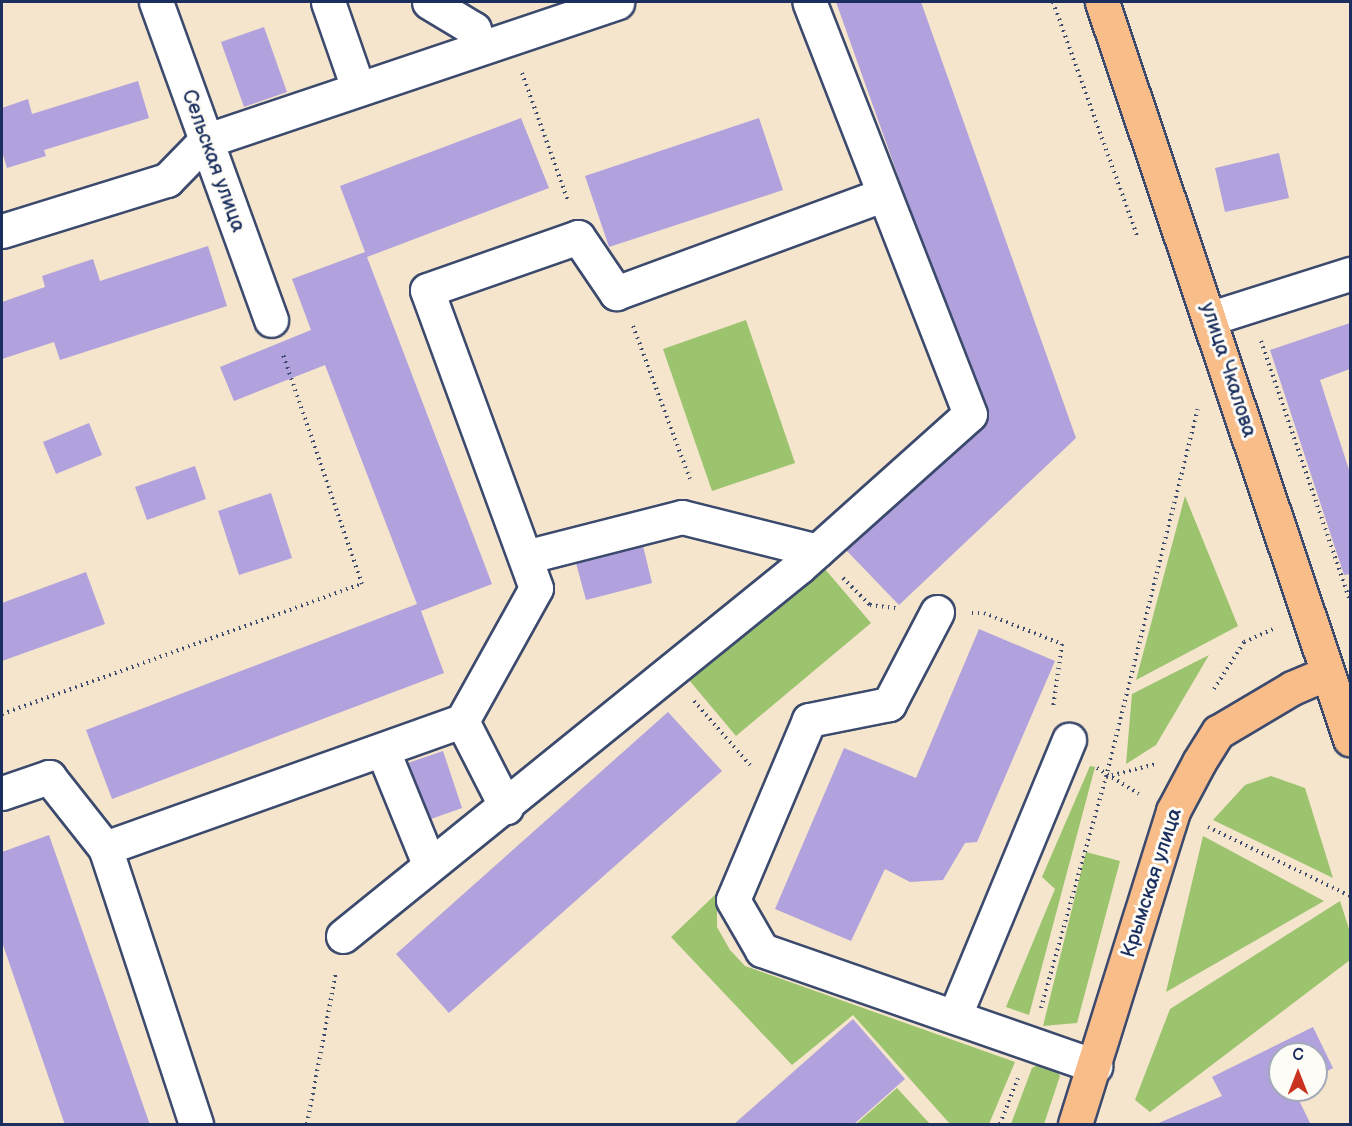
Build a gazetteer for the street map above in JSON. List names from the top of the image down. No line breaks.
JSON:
{"streets":{"main road":["улица Чкалова","Крымская улица"],"street":["Сельская улица"]},"crossings":[["улица Чкалова","Крымская улица"]],"north":"top"}
